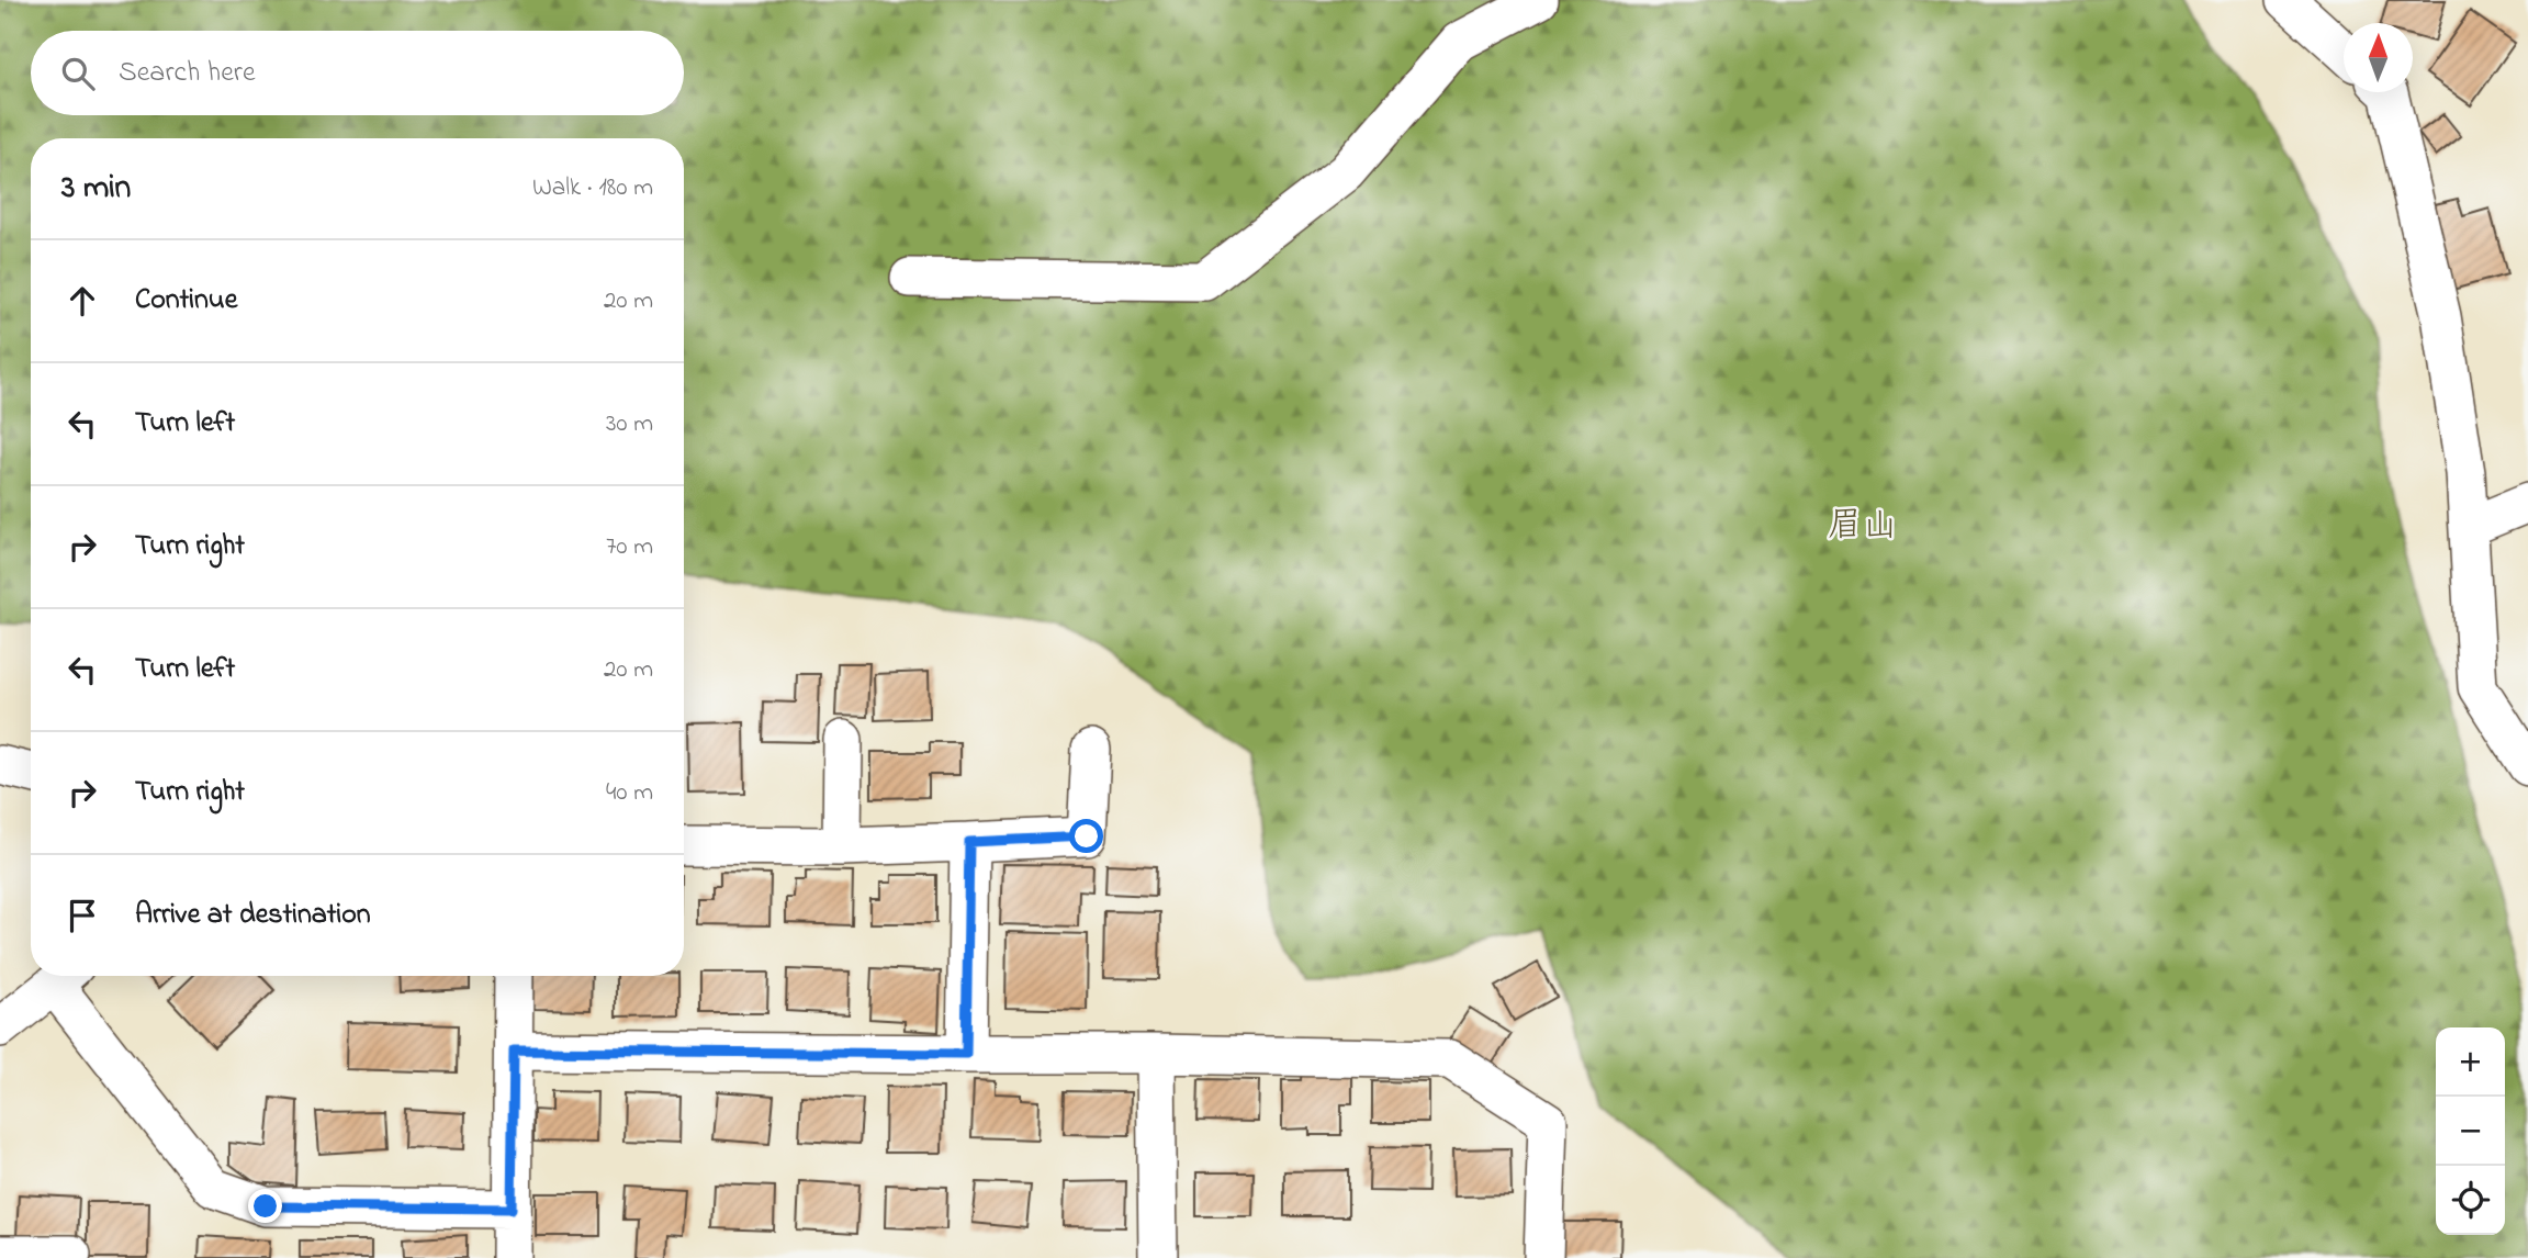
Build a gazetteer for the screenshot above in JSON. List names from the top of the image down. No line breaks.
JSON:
{"parks":["眉山"],"north":"top","page":{"search":"Search here","heading":["3 min","Walk · 180 m"],"list":[["Continue","20 m"],["Turn left","30 m"],["Turn right","70 m"],["Turn left","20 m"],["Turn right","40 m"],"Arrive at destination"],"map_buttons":["+","−"]}}
